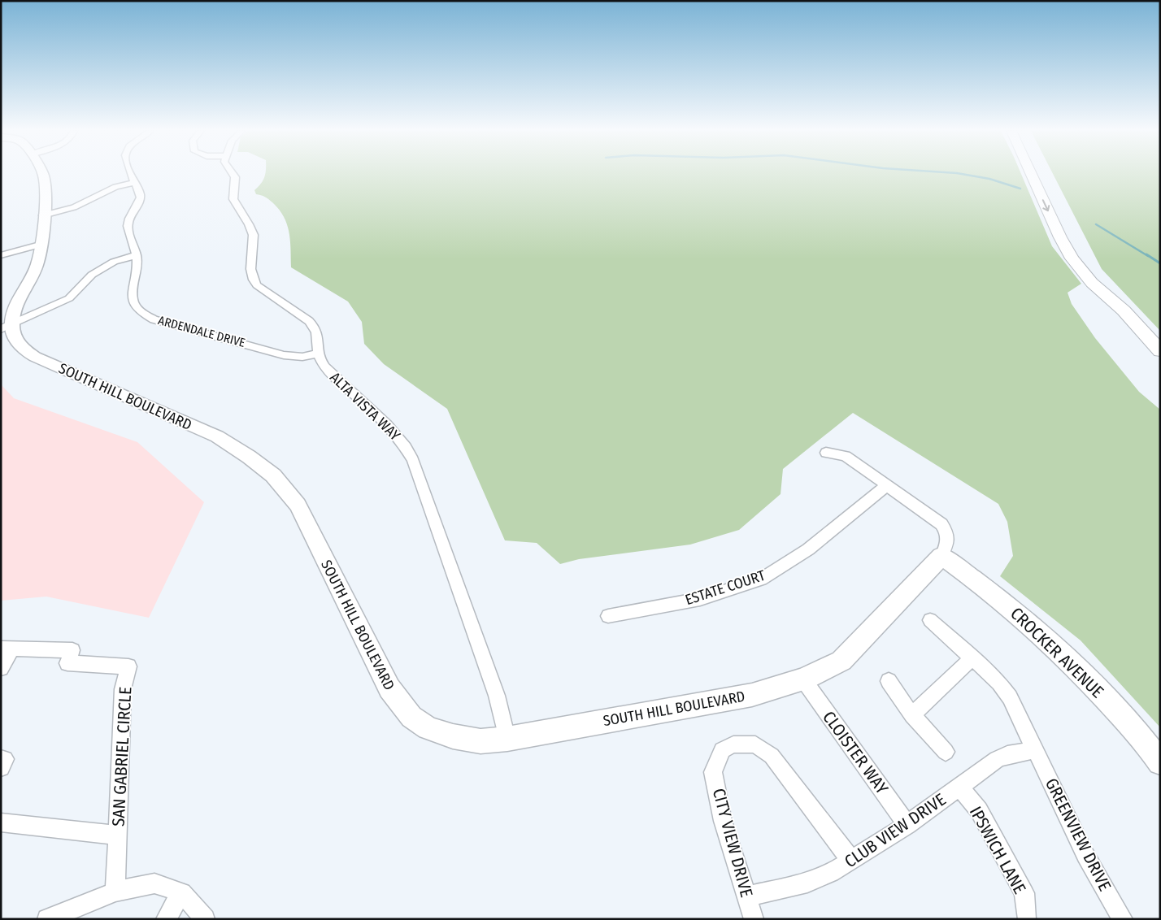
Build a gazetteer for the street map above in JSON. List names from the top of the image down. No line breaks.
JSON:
{"streets":{"street":["ARDENDALE DRIVE","SOUTH HILL BOULEVARD","ALTA VISTA WAY","ESTATE COURT","CROCKER AVENUE","CLOISTER WAY","SAN GABRIEL CIRCLE","CLUB VIEW DRIVE","GREENVIEW DRIVE","CITY VIEW DRIVE","IPSWICH LANE"]},"crossings":[["ARDENDALE DRIVE","ALTA VISTA WAY"],["SOUTH HILL BOULEVARD","ALTA VISTA WAY"],["SOUTH HILL BOULEVARD","CROCKER AVENUE"],["SOUTH HILL BOULEVARD","CLOISTER WAY"],["CLOISTER WAY","CLUB VIEW DRIVE"],["CLUB VIEW DRIVE","GREENVIEW DRIVE"],["CLUB VIEW DRIVE","CITY VIEW DRIVE"],["CLUB VIEW DRIVE","IPSWICH LANE"]]}
